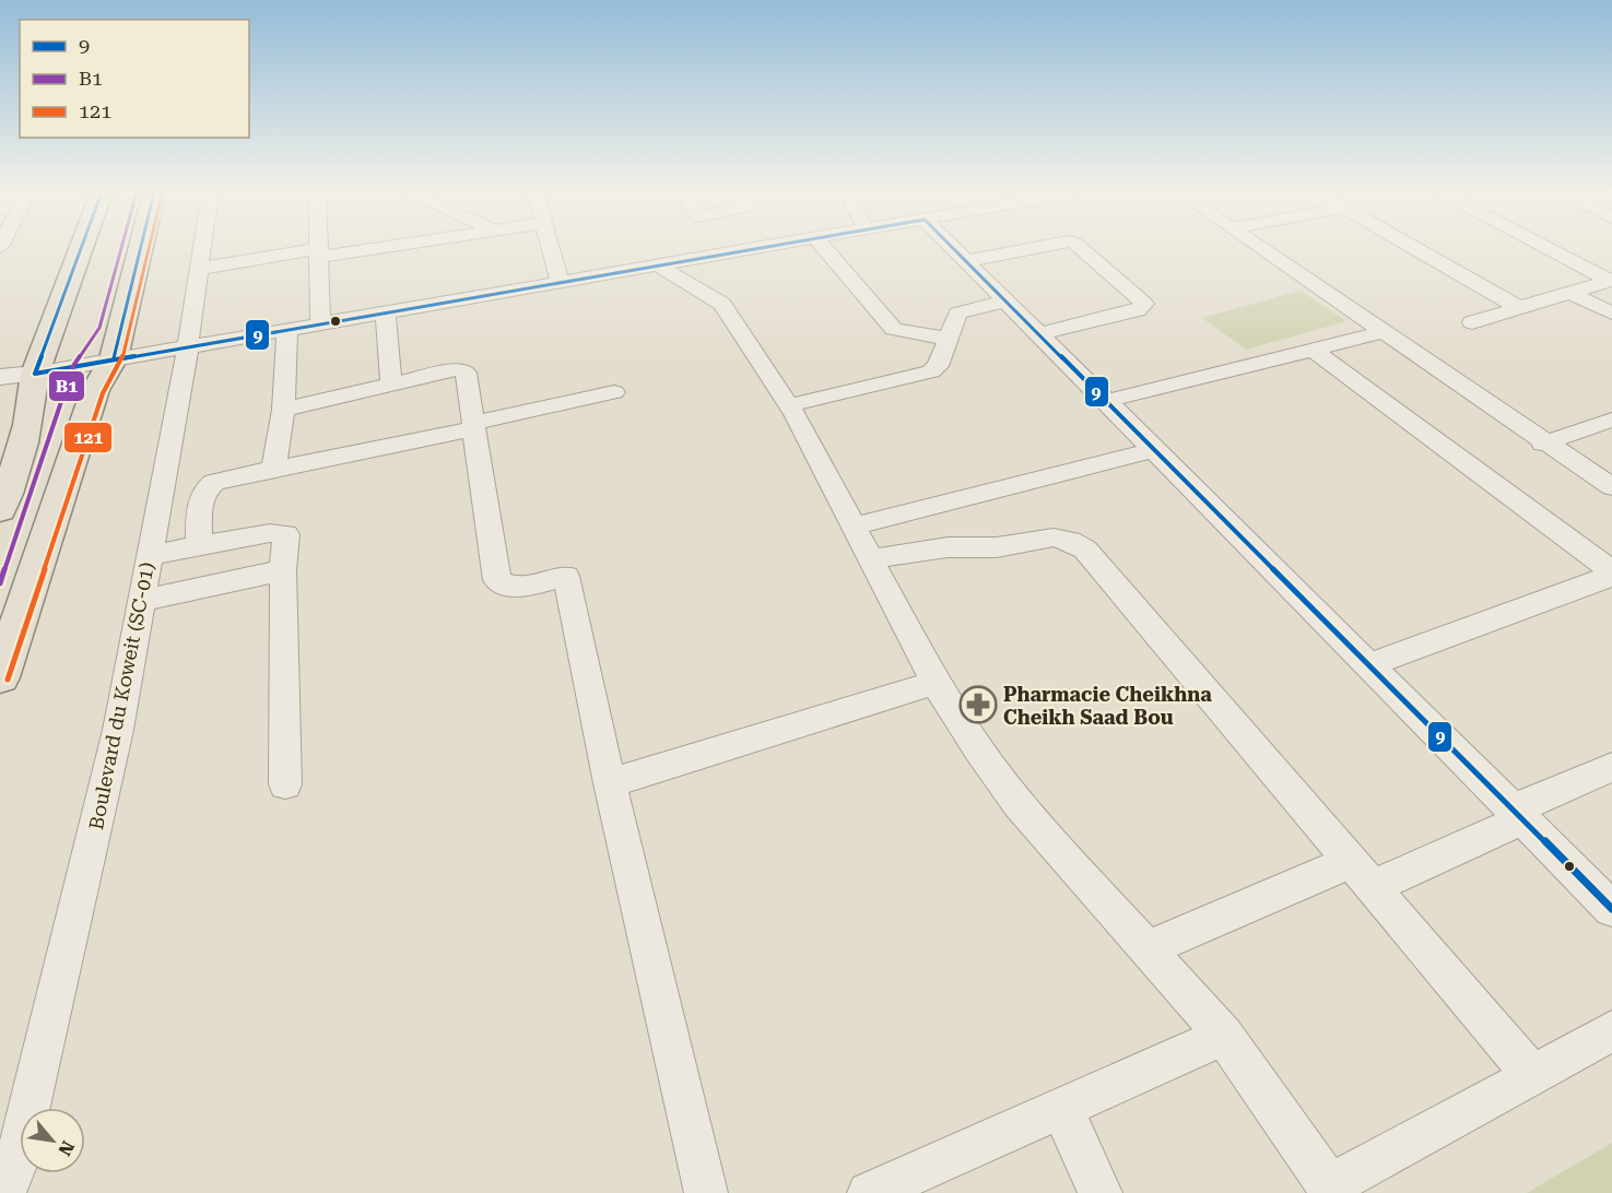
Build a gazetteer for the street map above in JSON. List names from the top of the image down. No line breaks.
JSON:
{"streets":{"street":["Boulevard du Koweit (SC-01)"]},"places":{"pharmacy":["Pharmacie Cheikhna Cheikh Saad Bou"]},"lines":["transit line 9","transit line B1","transit line 121"],"legend":["9","B1","121"],"north":"bottom right"}
